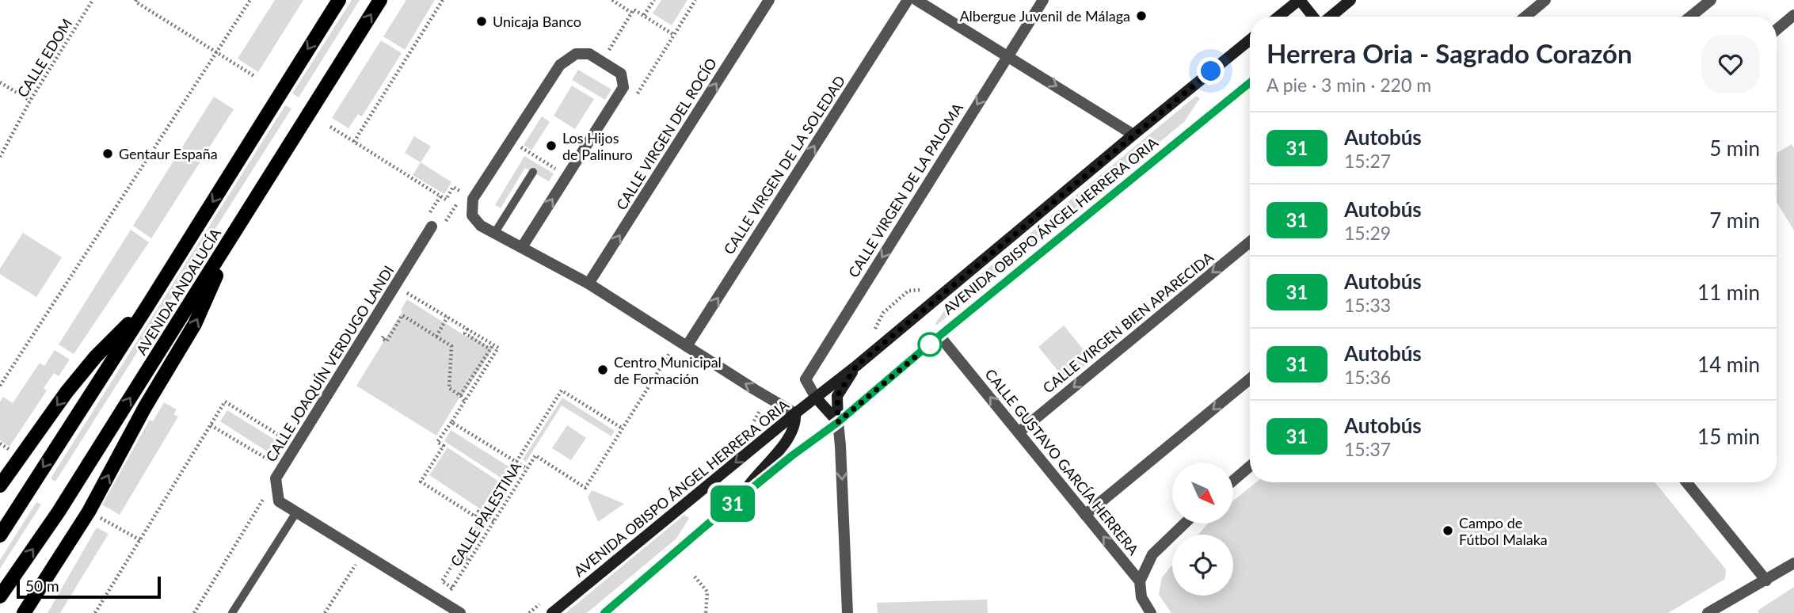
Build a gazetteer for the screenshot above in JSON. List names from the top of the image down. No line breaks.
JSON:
{"streets":{"main road":["AVENIDA OBISPO ÁNGEL HERRERA ORIA","AVENIDA ANDALUCÍA"],"street":["CALLE VIRGEN DEL ROCÍO","CALLE VIRGEN DE LA SOLEDAD","CALLE VIRGEN DE LA PALOMA","CALLE VIRGEN BIEN APARECIDA","CALLE JOAQUÍN VERDUGO LANDI","CALLE GUSTAVO GARCÍA HERRERA"],"path":["CALLE EDOM","CALLE PALESTINA"]},"crossings":[["CALLE VIRGEN DE LA SOLEDAD","CALLE PALESTINA"],["CALLE VIRGEN DE LA PALOMA","AVENIDA OBISPO ÁNGEL HERRERA ORIA"],["AVENIDA OBISPO ÁNGEL HERRERA ORIA","CALLE GUSTAVO GARCÍA HERRERA"],["CALLE VIRGEN BIEN APARECIDA","CALLE GUSTAVO GARCÍA HERRERA"]],"one_way":["CALLE VIRGEN DEL ROCÍO","CALLE VIRGEN DE LA SOLEDAD","CALLE VIRGEN DE LA PALOMA","CALLE VIRGEN BIEN APARECIDA","CALLE GUSTAVO GARCÍA HERRERA"],"places":["Albergue Juvenil de Málaga","Unicaja Banco","Los Hijos de Palinuro","Gentaur España","Centro Municipal de Formación","Campo de Fútbol Malaka"],"lines":["bus line 31"],"scale_bar":"50 m","north":"bottom right","page":{"on_map":"31","heading":["Herrera Oria - Sagrado Corazón","A pie · 3 min · 220 m"],"list":[{"mark":"31","name":"Autobús","note":"15:27","value":"5 min"},{"mark":"31","name":"Autobús","note":"15:29","value":"7 min"},{"mark":"31","name":"Autobús","note":"15:33","value":"11 min"},{"mark":"31","name":"Autobús","note":"15:36","value":"14 min"},{"mark":"31","name":"Autobús","note":"15:37","value":"15 min"}],"scale":"50 m"}}
